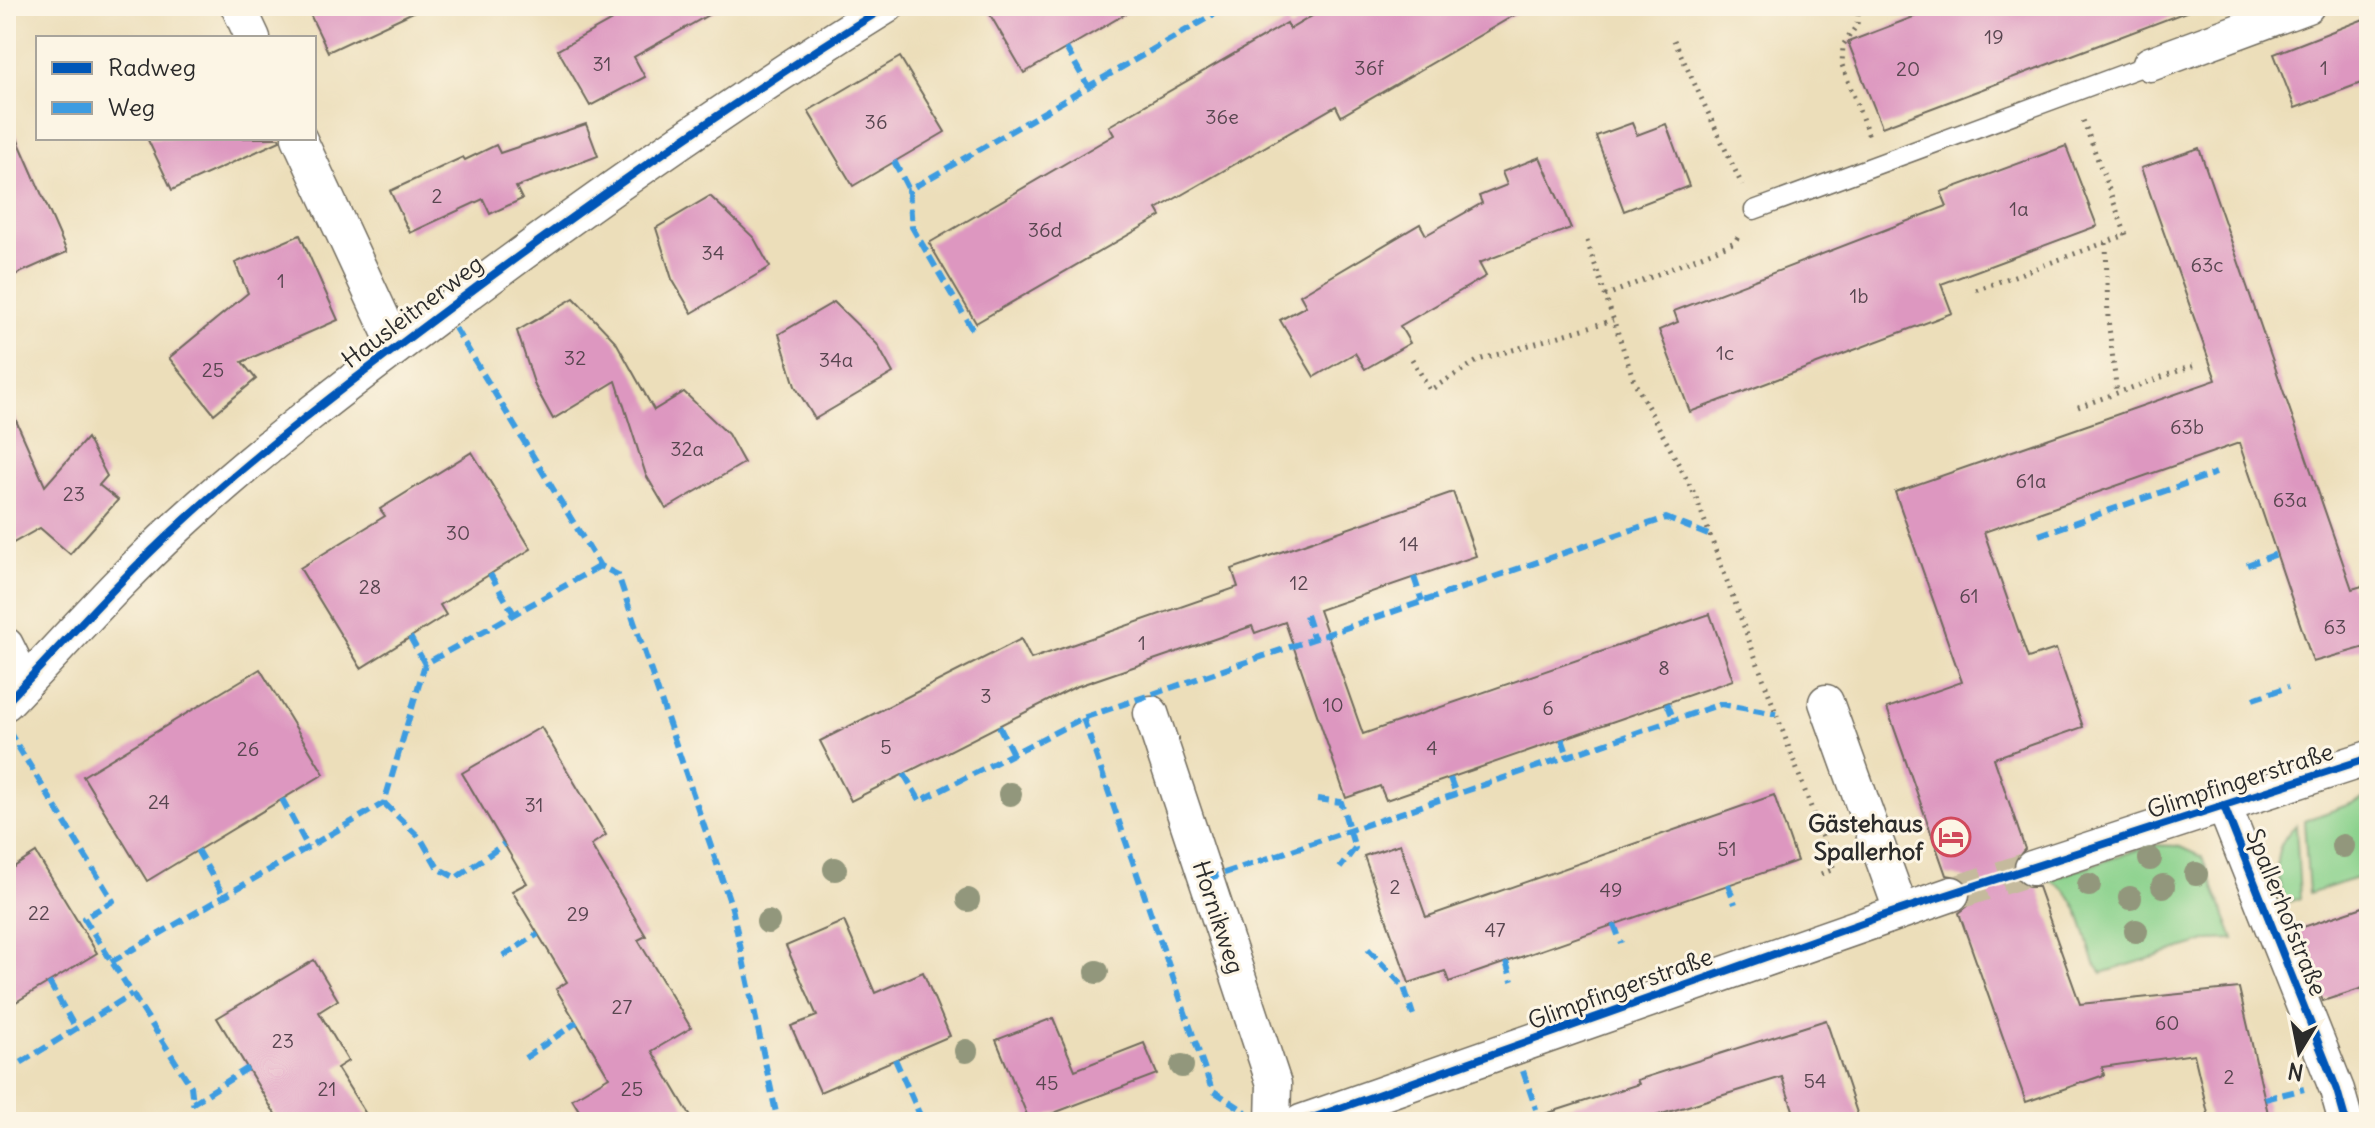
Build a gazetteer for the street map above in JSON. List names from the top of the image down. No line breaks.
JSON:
{"streets":{"street":["Hausleitnerweg","Glimpfingerstraße","Spallerhofstraße","Hornikweg"]},"crossings":[["Glimpfingerstraße","Spallerhofstraße"]],"places":{"hotel":["Gästehaus Spallerhof"]},"house_numbers":["19","31","36f","1","20","36e","36","2","1a","36d","34","63c","1","1b","1c","32","34a","25","63b","32a","61a","23","63a","30","14","12","28","61","63","1","8","3","10","6","5","4","26","24","31","51","2","49","22","29","47","27","60","23","2","54","45","21","25"],"legend":["Radweg","Weg"],"north":"bottom"}
